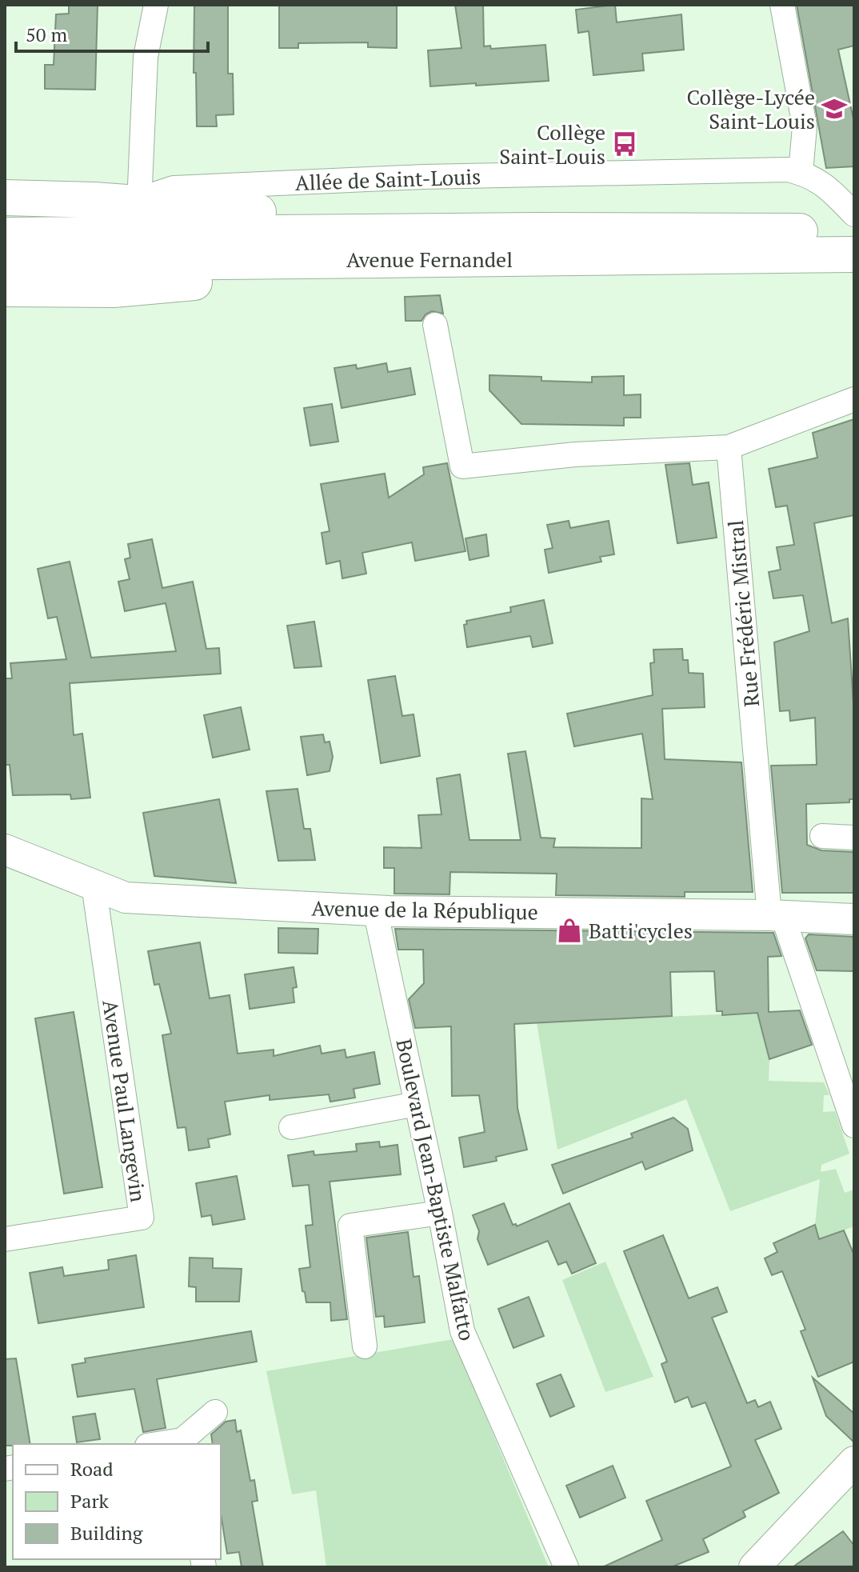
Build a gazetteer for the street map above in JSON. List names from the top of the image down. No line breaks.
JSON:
{"streets":{"main road":["Avenue Fernandel"],"street":["Allée de Saint-Louis","Rue Frédéric Mistral","Avenue de la République","Avenue Paul Langevin","Boulevard Jean-Baptiste Malfatto"]},"crossings":[["Rue Frédéric Mistral","Avenue de la République"],["Avenue de la République","Avenue Paul Langevin"],["Avenue de la République","Boulevard Jean-Baptiste Malfatto"]],"places":{"school or university":["Collège-Lycée Saint-Louis"],"bus stop":["Collège Saint-Louis"],"shop":["Batti'cycles"]},"legend":["Road","Park","Building"],"scale_bar":"50 m"}
